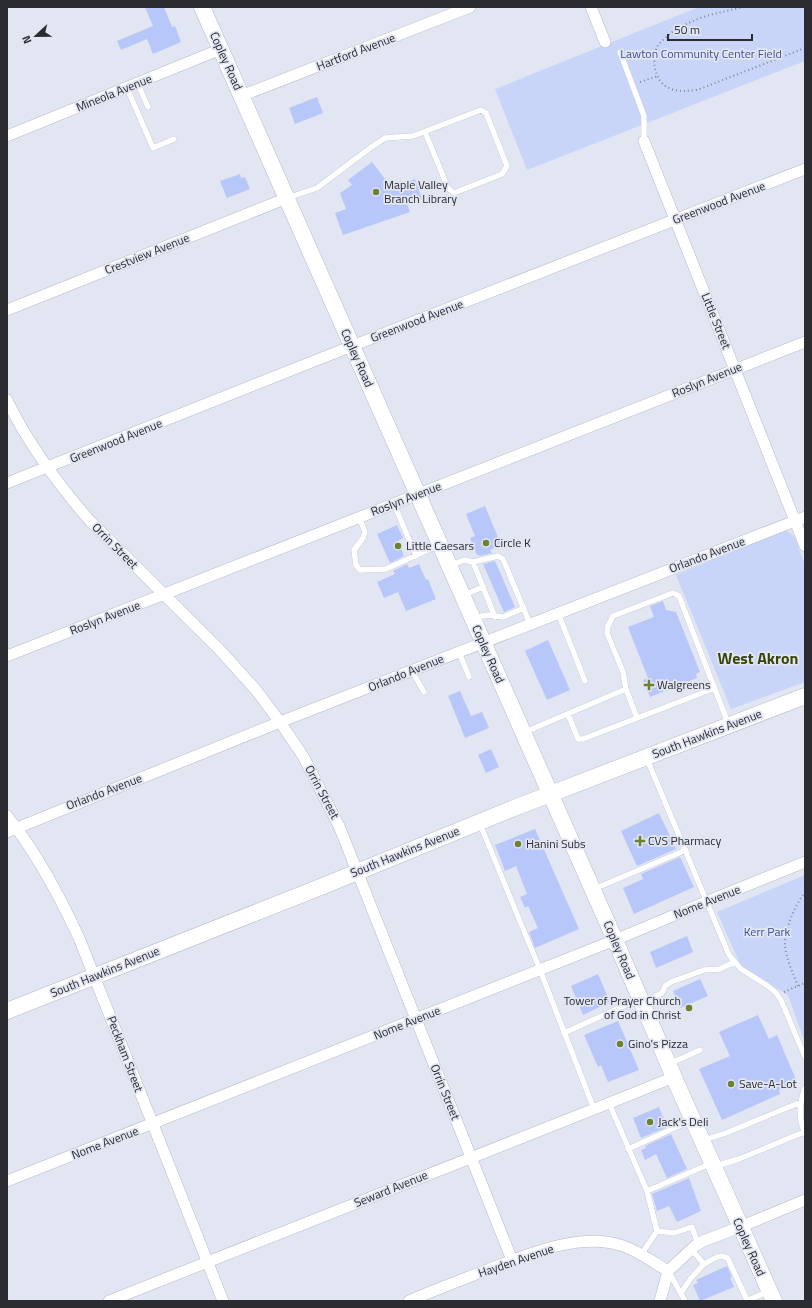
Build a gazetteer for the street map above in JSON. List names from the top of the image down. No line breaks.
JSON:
{"streets":{"main road":["Copley Road","South Hawkins Avenue"],"street":["Hartford Avenue","Mineola Avenue","Greenwood Avenue","Crestview Avenue","Little Street","Roslyn Avenue","Orrin Street","Orlando Avenue","Nome Avenue","Peckham Street","Seward Avenue","Hayden Avenue"]},"crossings":[["Hartford Avenue","Copley Road"],["Copley Road","Mineola Avenue"],["Copley Road","Greenwood Avenue"],["Copley Road","Crestview Avenue"],["Copley Road","Roslyn Avenue"],["Copley Road","Orlando Avenue"],["Copley Road","South Hawkins Avenue"],["Copley Road","Nome Avenue"],["Copley Road","Seward Avenue"],["Greenwood Avenue","Little Street"],["Greenwood Avenue","Orrin Street"],["Little Street","Roslyn Avenue"],["Little Street","Orlando Avenue"],["Roslyn Avenue","Orrin Street"],["Orrin Street","Orlando Avenue"],["Orrin Street","South Hawkins Avenue"],["Orrin Street","Nome Avenue"],["Orrin Street","Seward Avenue"],["Orrin Street","Hayden Avenue"],["Orlando Avenue","Peckham Street"],["South Hawkins Avenue","Peckham Street"],["Nome Avenue","Peckham Street"],["Peckham Street","Seward Avenue"]],"districts":["West Akron"],"parks":["Lawton Community Center Field","Kerr Park"],"places":{"other":["Maple Valley Branch Library","Circle K","Little Caesars","Hanini Subs","Tower of Prayer Church of God in Christ","Gino's Pizza","Save-A-Lot","Jack's Deli"],"health":["Walgreens","CVS Pharmacy"]},"scale_bar":"50 m","north":"left"}
